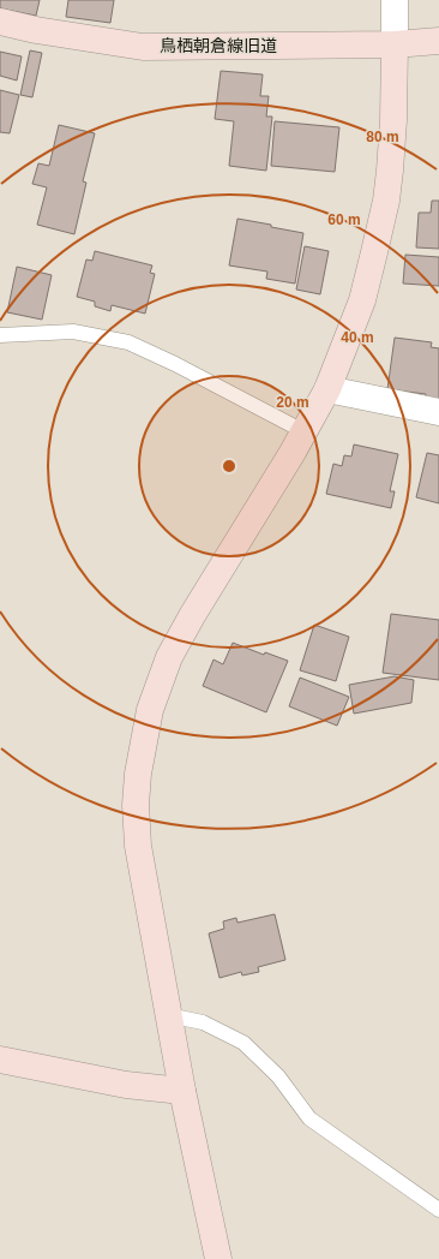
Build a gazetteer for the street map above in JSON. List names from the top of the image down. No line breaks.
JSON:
{"streets":{"street":["鳥栖朝倉線旧道"]},"rings":["80 m","60 m","40 m","20 m"]}
